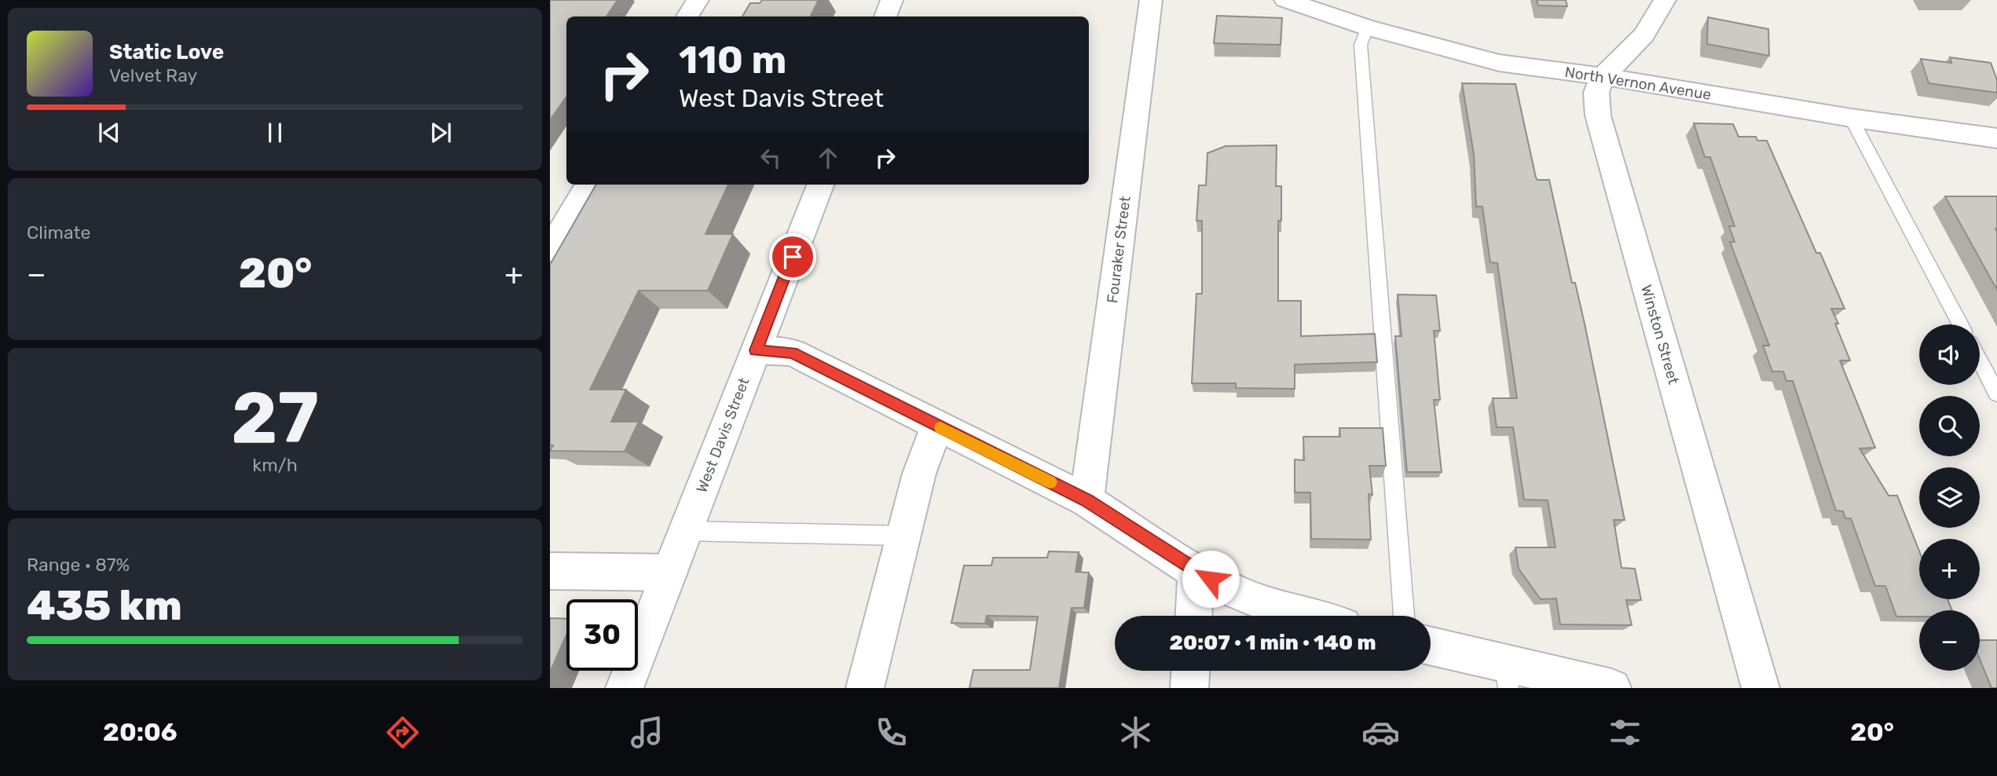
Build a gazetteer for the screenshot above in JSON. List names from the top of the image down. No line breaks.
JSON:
{"streets":{"street":["North Vernon Avenue","Fouraker Street","Winston Street","West Davis Street"]},"crossings":[["North Vernon Avenue","Winston Street"]],"page":{"turn":["110 m","West Davis Street"],"song":["Static Love","Velvet Ray"],"tile":["Climate",["27","km/h"],["Range · 87%","435 km"]],"heat":["−","20°","+"],"map_buttons":["+","−"],"limit":"30","trip":"20:07 · 1 min · 140 m","tabs":["20:06","20°"]}}
